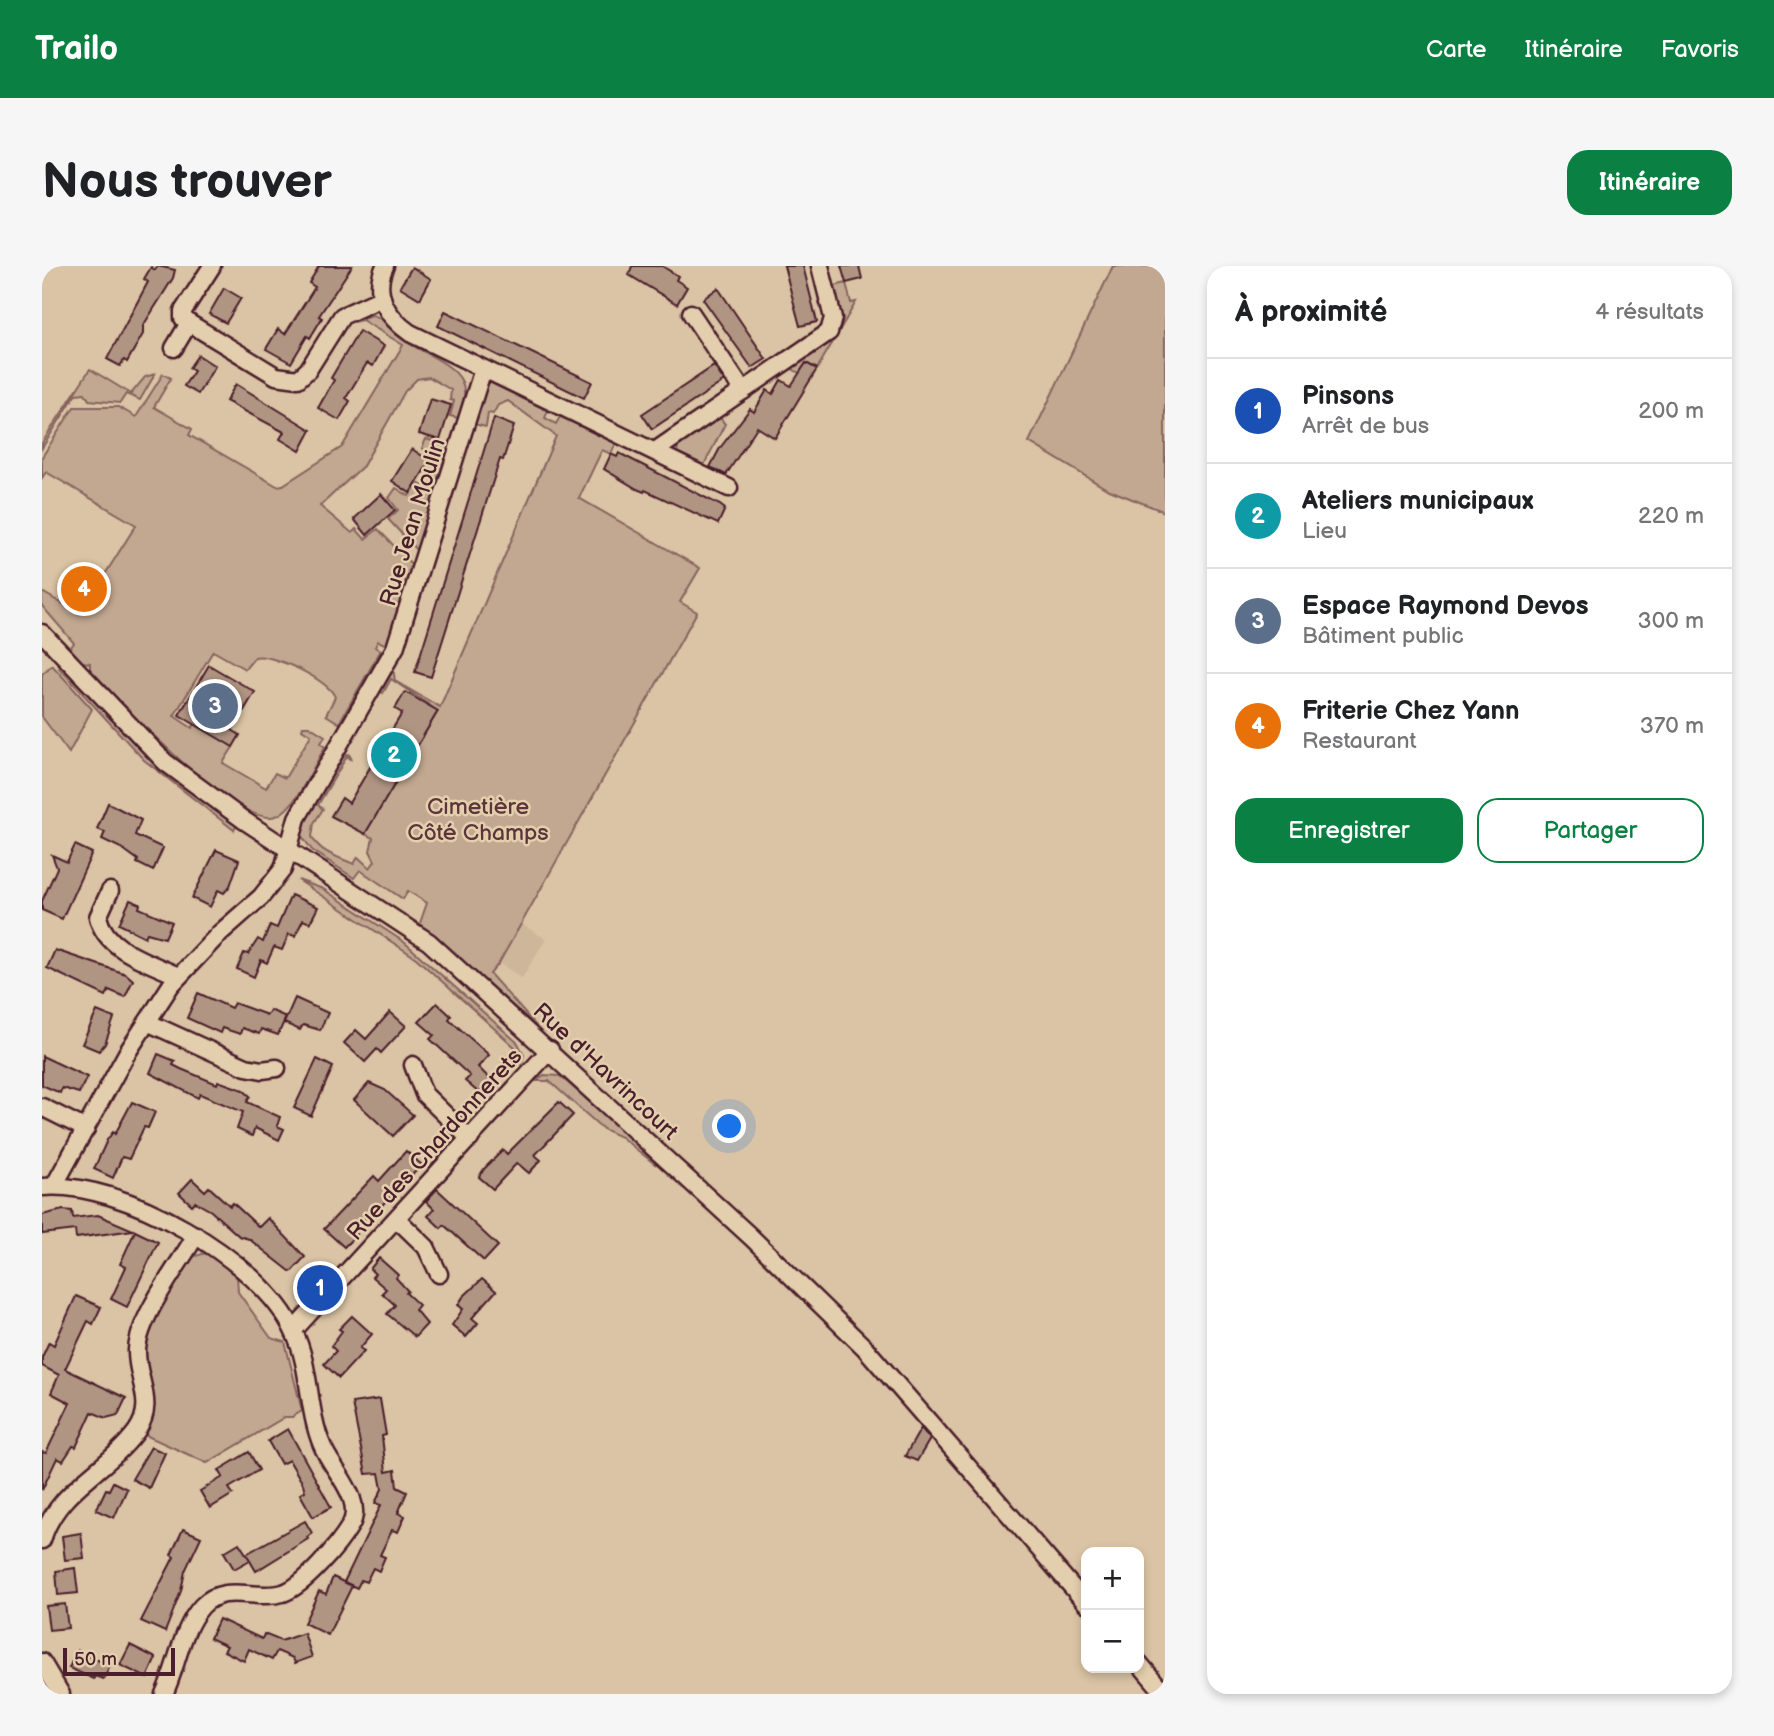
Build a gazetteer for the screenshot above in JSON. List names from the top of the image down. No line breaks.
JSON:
{"streets":{"street":["Rue Jean Moulin","Rue d'Havrincourt","Rue des Chardonnerets"]},"crossings":[["Rue Jean Moulin","Rue d'Havrincourt"],["Rue d'Havrincourt","Rue des Chardonnerets"]],"parks":["Cimetière Côté Champs"],"scale_bar":"50 m","page":{"header":"Trailo","nav":["Carte","Itinéraire","Favoris"],"buttons":["Itinéraire",["Enregistrer","Partager"]],"title":"Nous trouver","heading":["À proximité","4 résultats"],"list":[{"mark":"1","name":"Pinsons","note":"Arrêt de bus","value":"200 m"},{"mark":"2","name":"Ateliers municipaux","note":"Lieu","value":"220 m"},{"mark":"3","name":"Espace Raymond Devos","note":"Bâtiment public","value":"300 m"},{"mark":"4","name":"Friterie Chez Yann","note":"Restaurant","value":"370 m"}],"pins":["4","3","2","1"],"map_buttons":["+","−"],"scale":"50 m"}}
